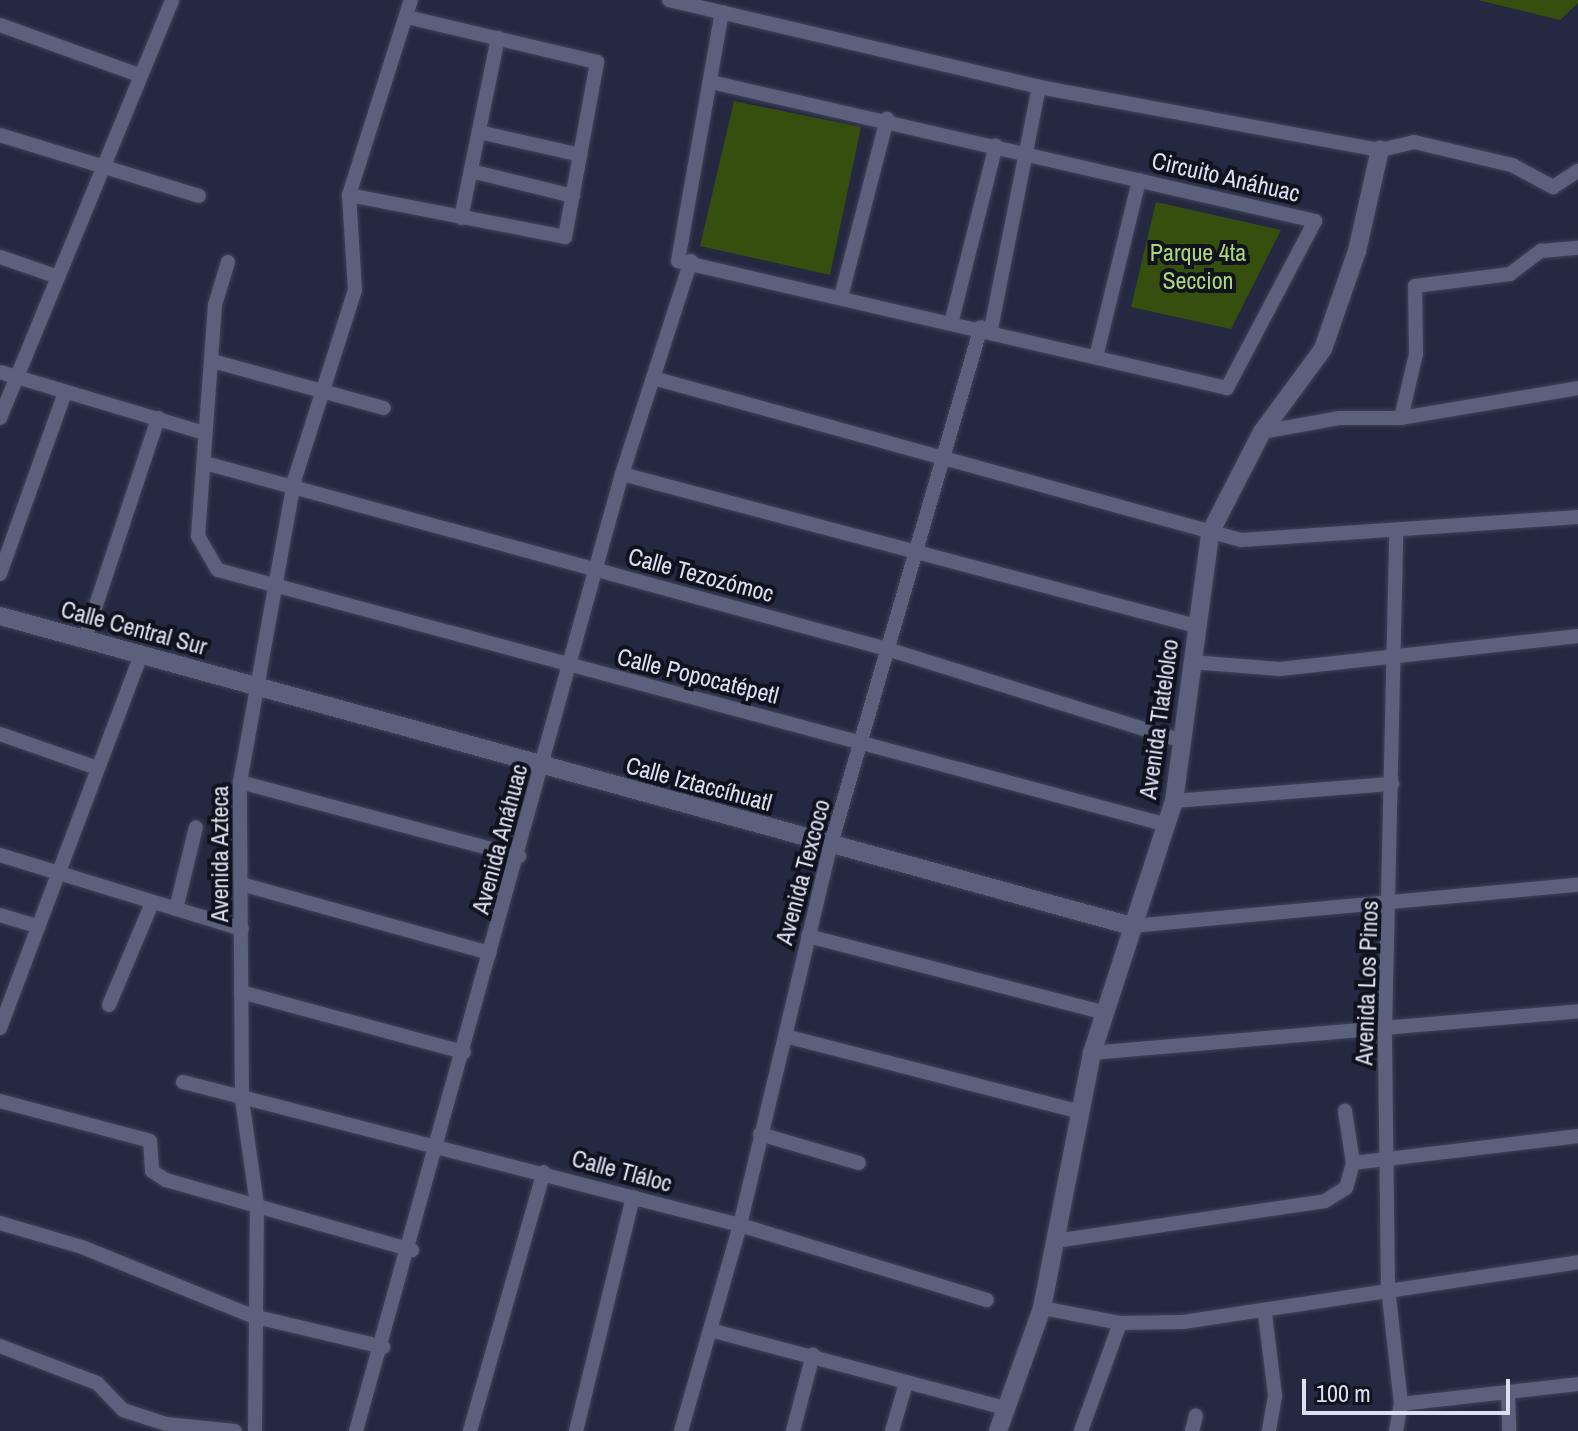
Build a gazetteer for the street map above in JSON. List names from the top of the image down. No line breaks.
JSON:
{"streets":{"street":["Circuito Anáhuac","Calle Tezozómoc","Calle Central Sur","Calle Popocatépetl","Avenida Tlatelolco","Calle Iztaccíhuatl","Avenida Anáhuac","Avenida Azteca","Avenida Texcoco","Avenida Los Pinos","Calle Tláloc"]},"crossings":[["Circuito Anáhuac","Avenida Anáhuac"],["Circuito Anáhuac","Avenida Texcoco"],["Calle Tezozómoc","Calle Popocatépetl"],["Calle Tezozómoc","Avenida Tlatelolco"],["Calle Tezozómoc","Avenida Anáhuac"],["Calle Tezozómoc","Avenida Azteca"],["Calle Tezozómoc","Avenida Texcoco"],["Calle Central Sur","Calle Iztaccíhuatl"],["Calle Central Sur","Avenida Azteca"],["Calle Popocatépetl","Avenida Tlatelolco"],["Calle Popocatépetl","Avenida Anáhuac"],["Calle Popocatépetl","Avenida Azteca"],["Calle Popocatépetl","Avenida Texcoco"],["Avenida Tlatelolco","Calle Iztaccíhuatl"],["Calle Iztaccíhuatl","Avenida Anáhuac"],["Calle Iztaccíhuatl","Avenida Azteca"],["Calle Iztaccíhuatl","Avenida Texcoco"],["Avenida Anáhuac","Calle Tláloc"],["Avenida Azteca","Calle Tláloc"],["Avenida Texcoco","Calle Tláloc"]],"parks":["Parque 4ta Seccion"],"scale_bar":"100 m"}
